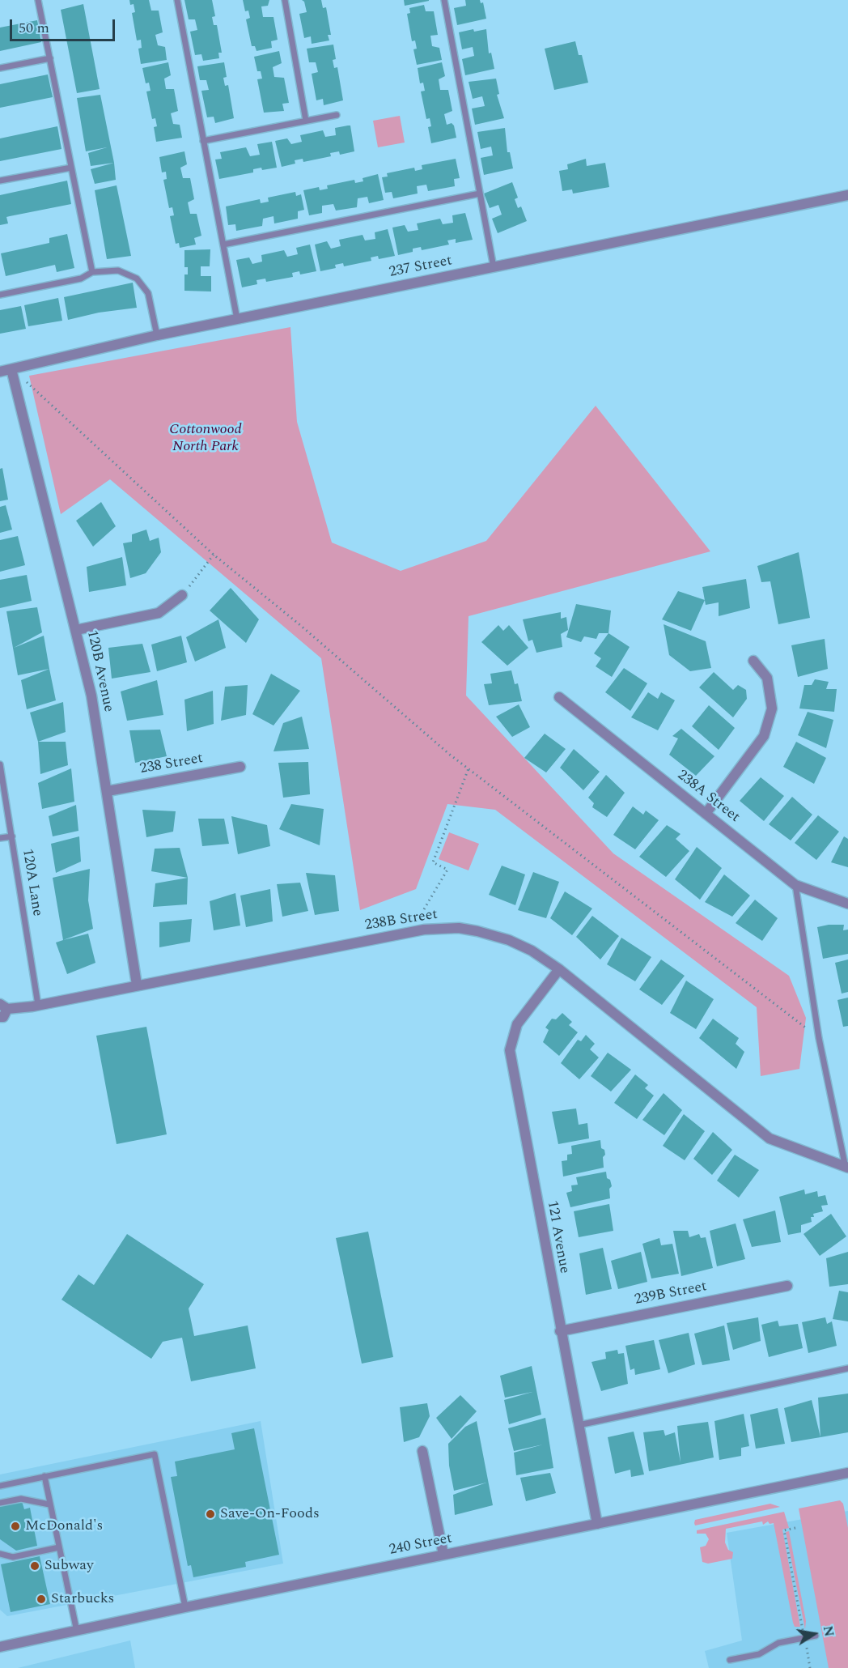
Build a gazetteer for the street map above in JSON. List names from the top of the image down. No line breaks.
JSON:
{"streets":{"street":["237 Street","120B Avenue","238 Street","238A Street","238B Street","121 Avenue","239B Street","240 Street"],"lane":["120A Lane"]},"crossings":[["237 Street","120B Avenue"],["120B Avenue","238 Street"],["120B Avenue","238B Street"],["120A Lane","238B Street"],["238B Street","121 Avenue"],["121 Avenue","239B Street"],["121 Avenue","240 Street"]],"parks":["Cottonwood North Park"],"places":["Save-On-Foods","McDonald's","Subway","Starbucks"],"scale_bar":"50 m","north":"right"}
